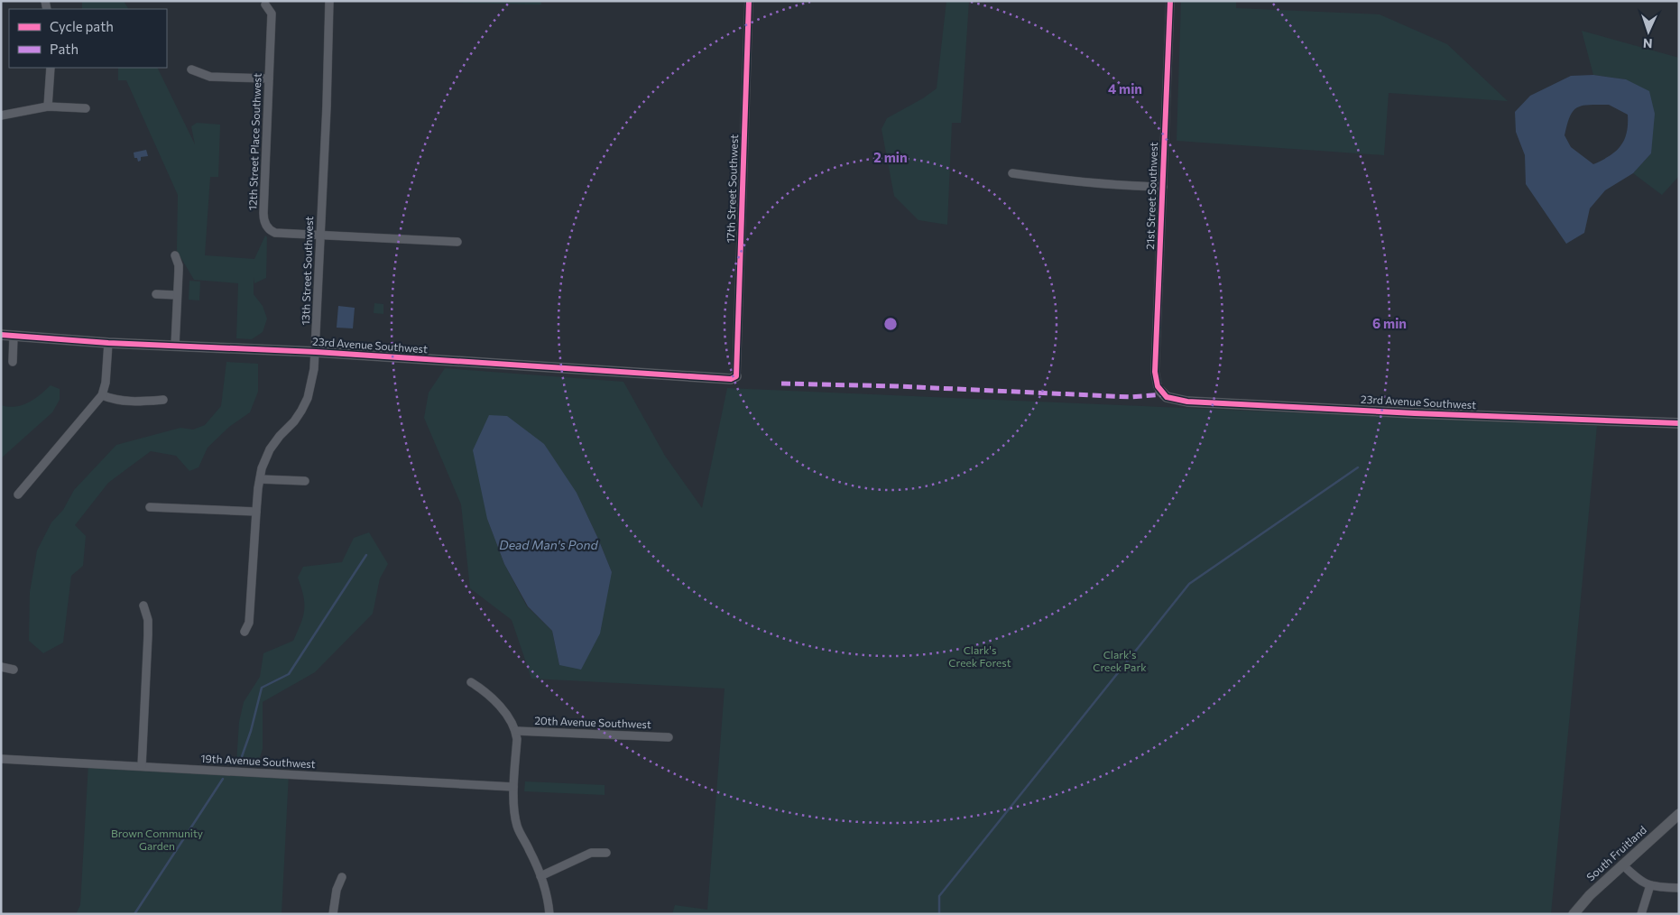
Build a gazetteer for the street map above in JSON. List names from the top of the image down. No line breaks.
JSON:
{"streets":{"street":["12th Street Place Southwest","17th Street Southwest","21st Street Southwest","13th Street Southwest","23rd Avenue Southwest","20th Avenue Southwest","19th Avenue Southwest","South Fruitland"]},"crossings":[["12th Street Place Southwest","13th Street Southwest"],["17th Street Southwest","23rd Avenue Southwest"],["21st Street Southwest","23rd Avenue Southwest"],["13th Street Southwest","23rd Avenue Southwest"]],"water":["Dead Man's Pond"],"parks":["Clark's Creek Forest","Clark's Creek Park","Brown Community Garden"],"legend":["Cycle path","Path"],"north":"bottom","rings":["4 min","2 min","6 min"]}
